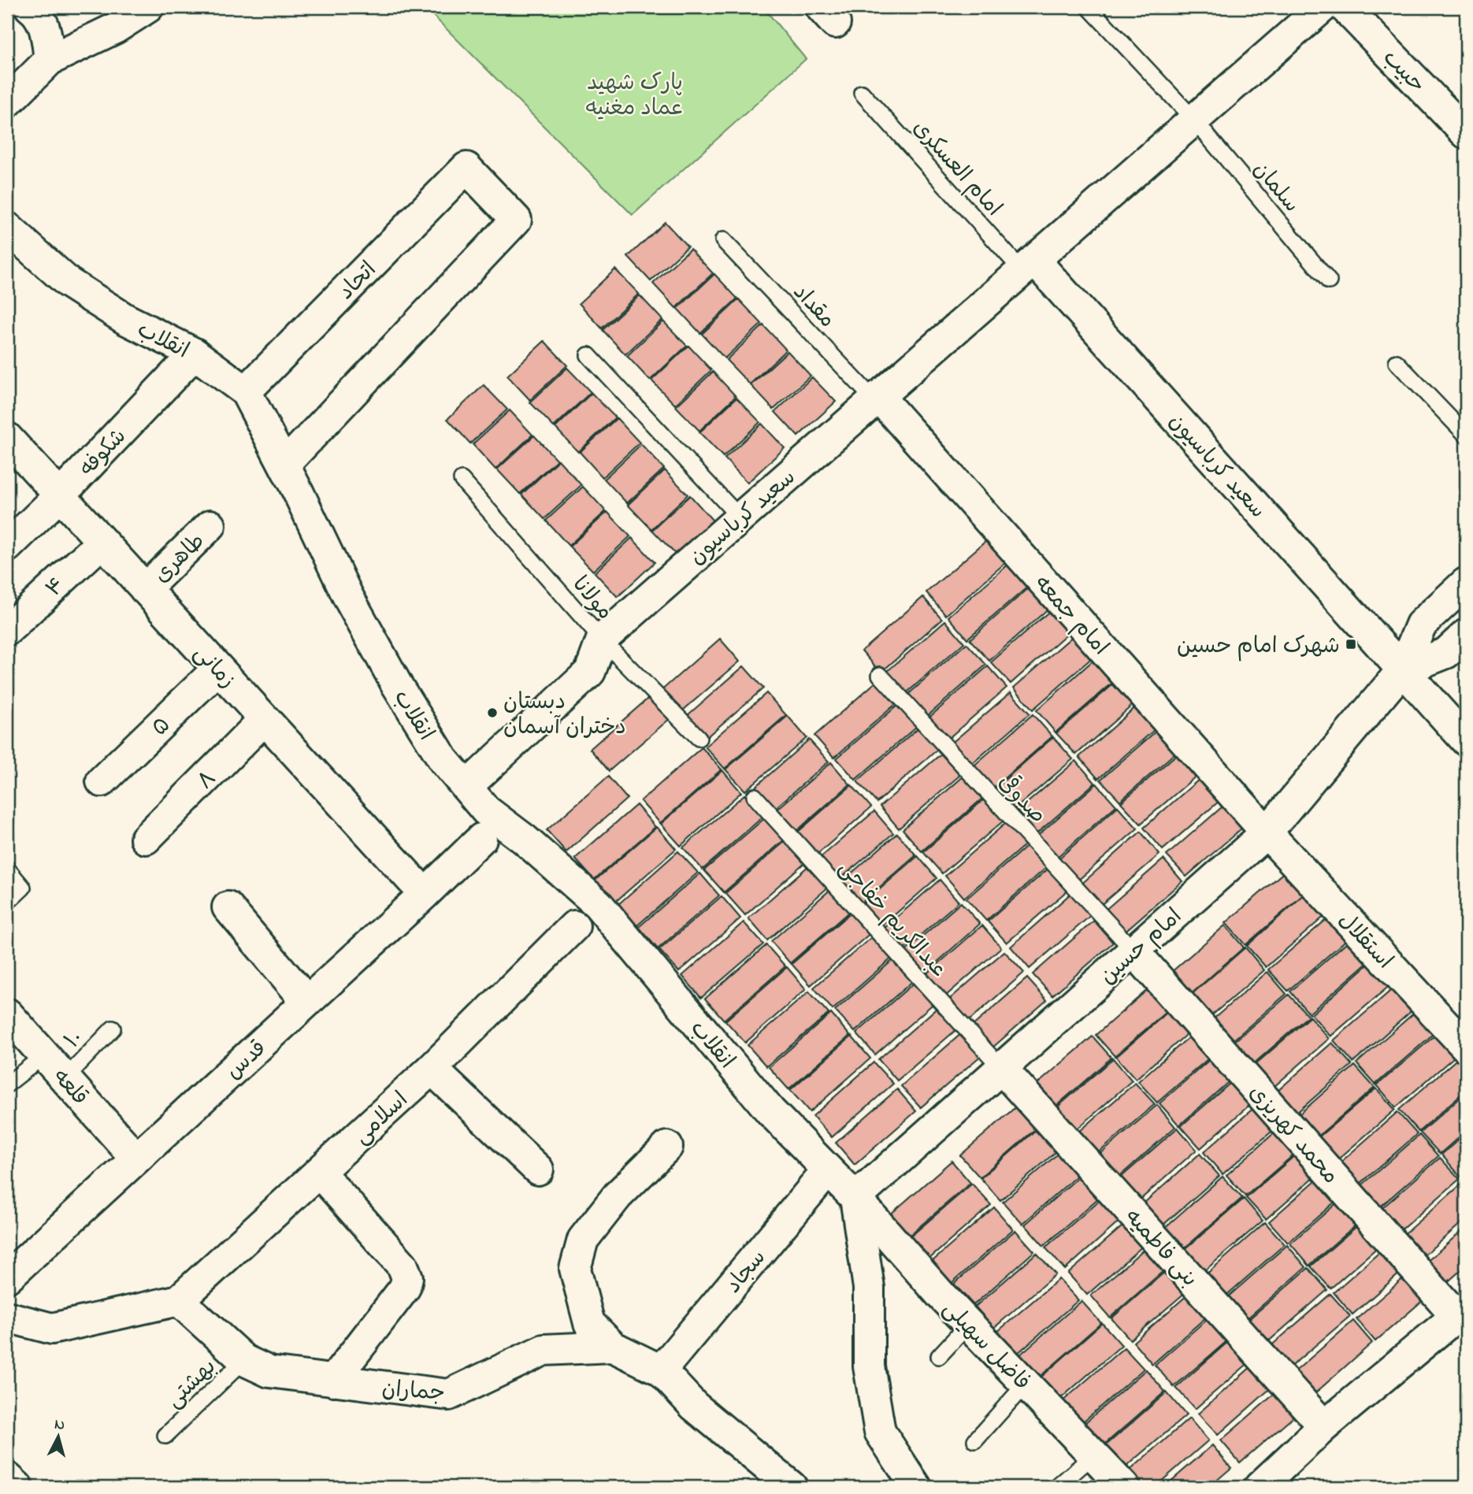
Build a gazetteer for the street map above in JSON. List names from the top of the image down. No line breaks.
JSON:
{"streets":{"street":["حبیب","اتحاد","انقلاب","شکوفه","سعید کرباسیون","طاهری","۴","امام جمعه","زمانی","۵","۸","استقلال","امام حسین","قدس","قلعه","اسلامی","محمد کهریزی","بنی فاطمیه","سجاد","فاضل سهیلی","جماران"],"lane":["امام العسکری","سلمان","مقداد","مولانا","صدوقی","عبدالکریم خفاجی","۱۰","بهشتی"]},"crossings":[["امام العسکری","سعید کرباسیون"],["سلمان","سعید کرباسیون"],["اتحاد","انقلاب"],["مقداد","سعید کرباسیون"],["مقداد","امام جمعه"],["انقلاب","شکوفه"],["انقلاب","سعید کرباسیون"],["انقلاب","امام حسین"],["انقلاب","سجاد"],["انقلاب","فاضل سهیلی"],["شکوفه","زمانی"],["سعید کرباسیون","مولانا"],["سعید کرباسیون","امام جمعه"],["سعید کرباسیون","امام حسین"],["طاهری","زمانی"],["۴","زمانی"],["امام جمعه","استقلال"],["امام جمعه","امام حسین"],["زمانی","۵"],["زمانی","۸"],["زمانی","قدس"],["صدوقی","امام حسین"],["صدوقی","محمد کهریزی"],["عبدالکریم خفاجی","امام حسین"],["عبدالکریم خفاجی","بنی فاطمیه"],["استقلال","امام حسین"],["امام حسین","محمد کهریزی"],["امام حسین","بنی فاطمیه"],["امام حسین","فاضل سهیلی"],["۱۰","قلعه"],["قدس","قلعه"],["اسلامی","جماران"],["سجاد","جماران"],["بهشتی","جماران"]],"parks":["پارک شهید عماد مغنیه"],"places":{"transit":["شهرک امام حسین"],"other":["دبستان دختران آسمان"]},"north":"top"}
